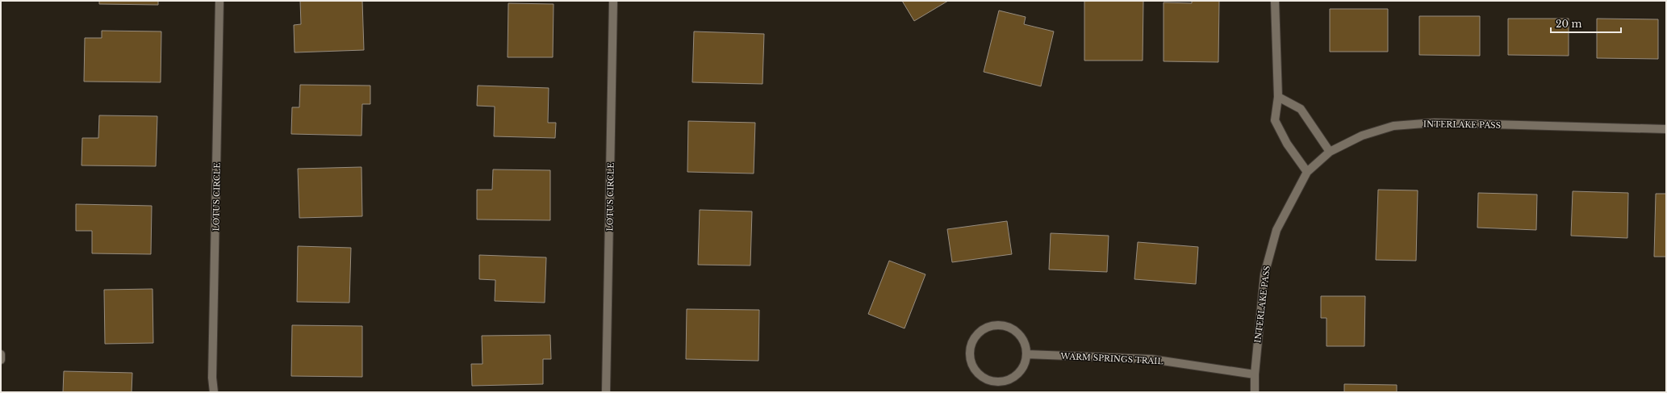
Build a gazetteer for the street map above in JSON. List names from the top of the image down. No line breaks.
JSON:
{"streets":{"street":["INTERLAKE PASS","LOTUS CIRCLE","WARM SPRINGS TRAIL"]},"crossings":[["INTERLAKE PASS","WARM SPRINGS TRAIL"]],"scale_bar":"20 m"}
